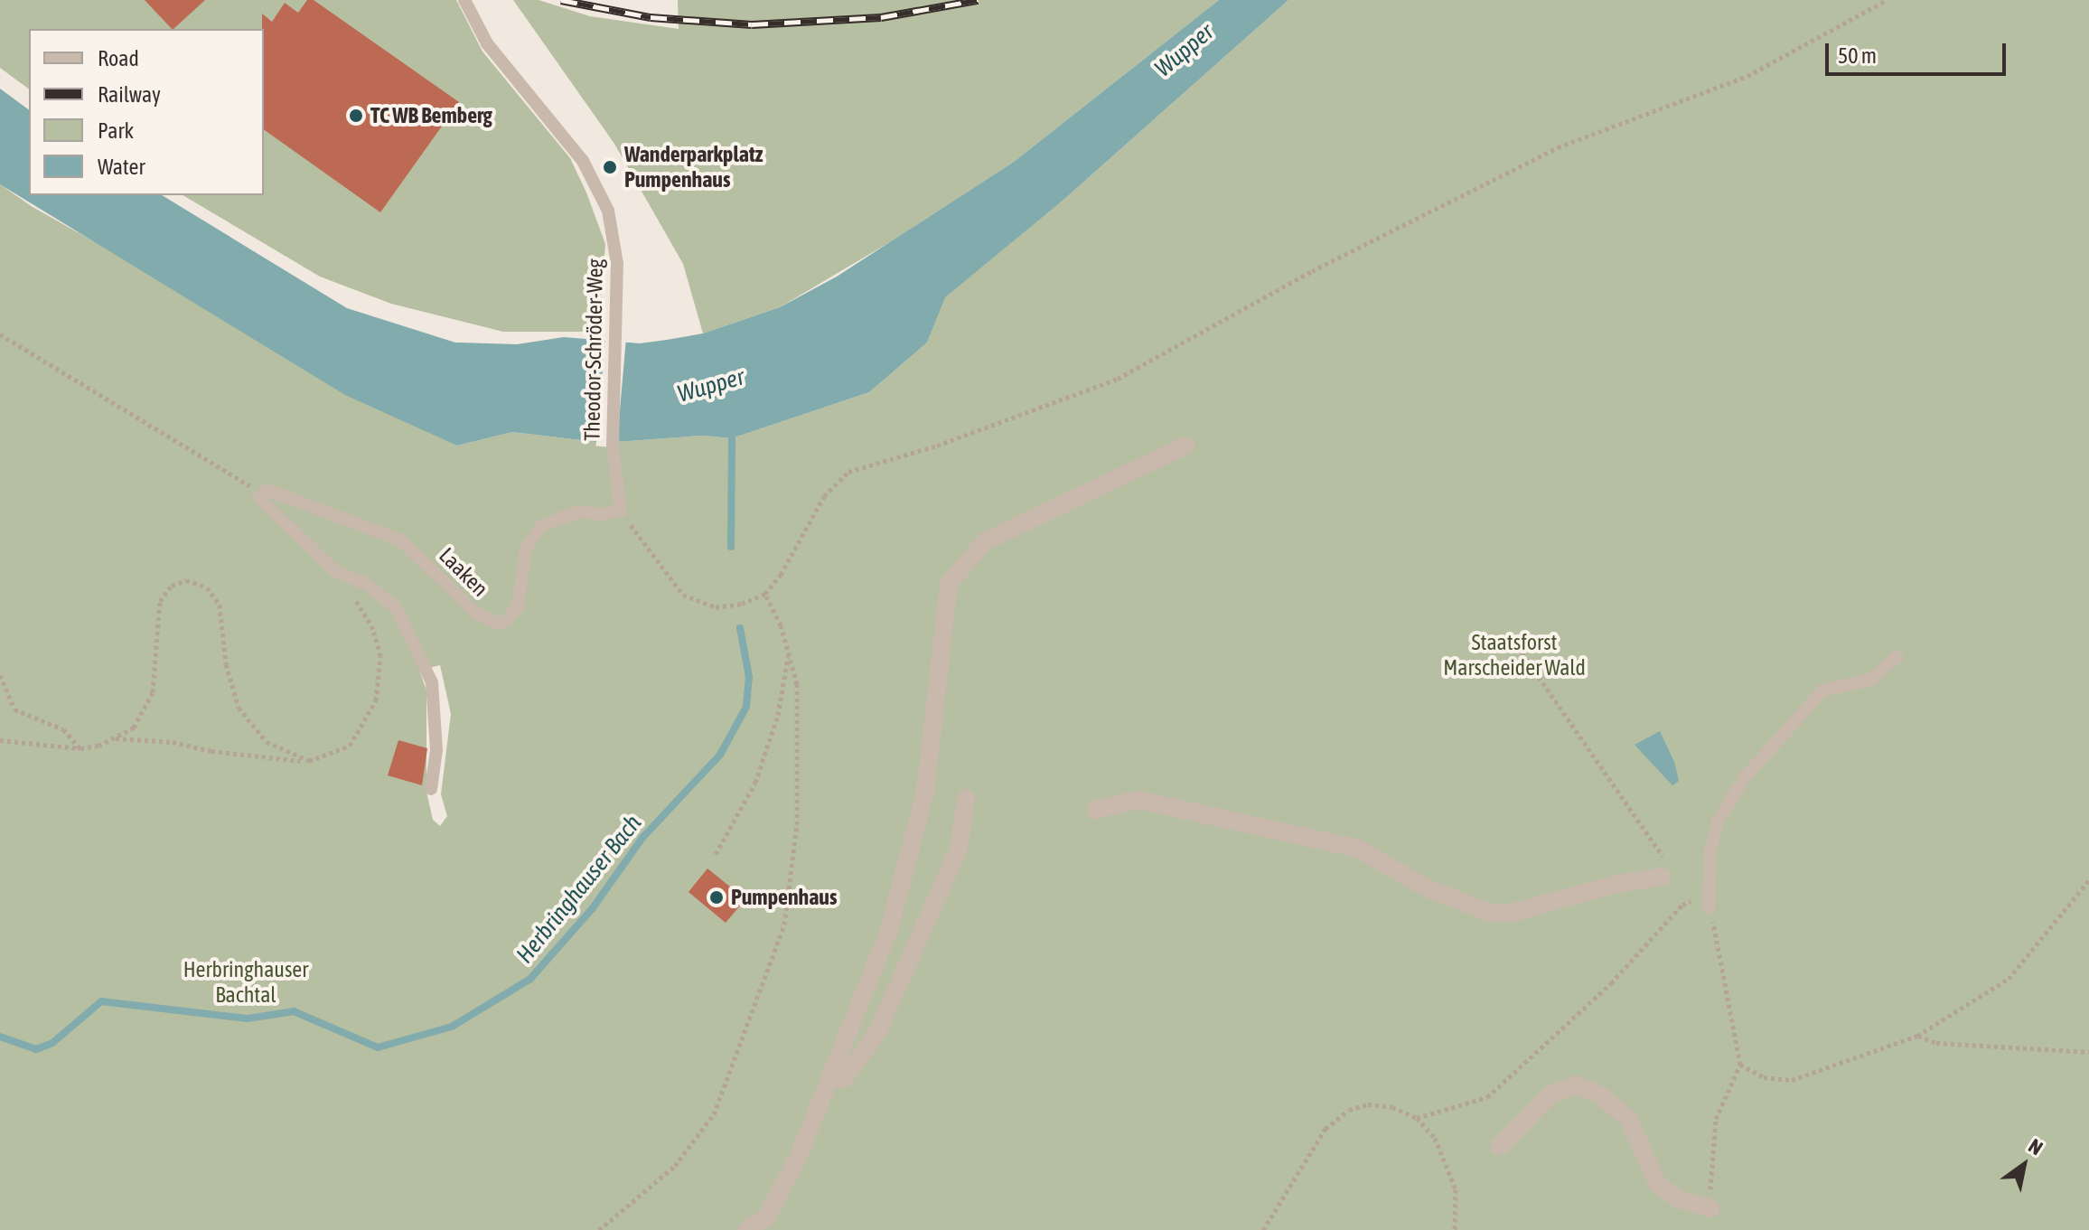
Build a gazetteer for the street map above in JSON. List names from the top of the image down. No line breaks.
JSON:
{"streets":{"lane":["Theodor-Schröder-Weg","Laaken"]},"crossings":[["Theodor-Schröder-Weg","Laaken"]],"water":["Wupper","Herbringhauser Bach"],"parks":["Staatsforst Marscheider Wald","Herbringhauser Bachtal"],"places":["TC WB Bemberg","Wanderparkplatz Pumpenhaus","Pumpenhaus"],"legend":["Road","Railway","Park","Water"],"scale_bar":"50 m","north":"top right"}
